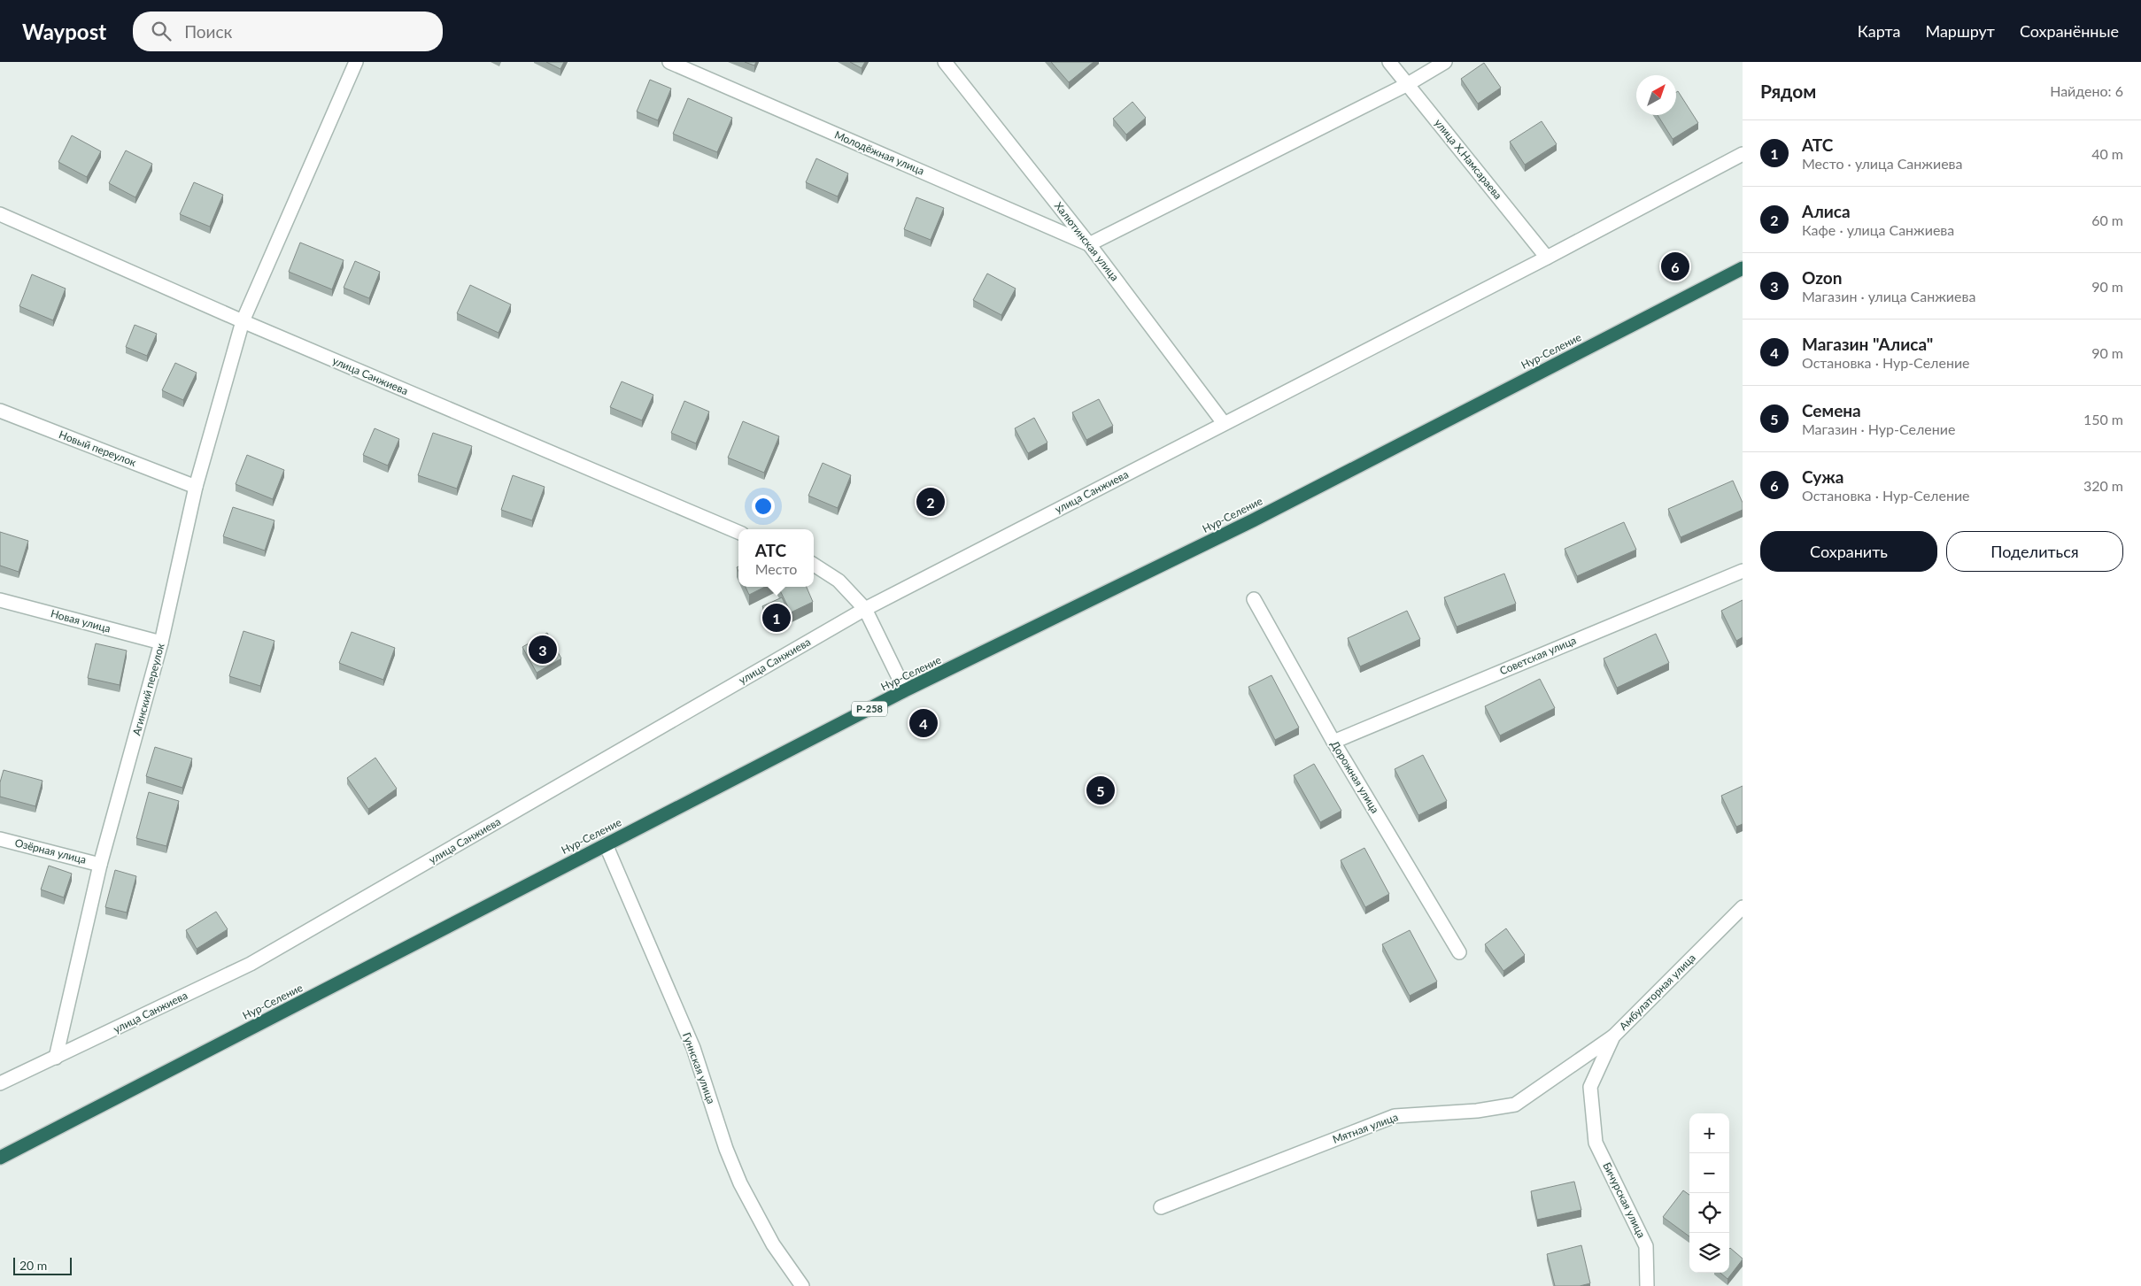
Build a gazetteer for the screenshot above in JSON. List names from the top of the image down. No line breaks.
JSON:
{"streets":{"highway":["Нур-Селение","Р-258"],"street":["Молодёжная улица","улица Х.Намсараева","Халютинская улица","улица Санжиева","Новый переулок","Новая улица","Советская улица","Агинский переулок","Дорожная улица","Озёрная улица","Амбулаторная улица","Гуннская улица","Мятная улица","Бичурская улица"]},"crossings":[["Молодёжная улица","Халютинская улица"],["улица Х.Намсараева","улица Санжиева"],["Халютинская улица","улица Санжиева"],["Нур-Селение","Гуннская улица"],["улица Санжиева","Агинский переулок"],["Новый переулок","Агинский переулок"],["Новая улица","Агинский переулок"],["Советская улица","Дорожная улица"],["Агинский переулок","Озёрная улица"],["Амбулаторная улица","Мятная улица"],["Амбулаторная улица","Бичурская улица"]],"scale_bar":"20 m","north":"top right","page":{"header":"Waypost","search":"Поиск","nav":["Карта","Маршрут","Сохранённые"],"heading":["Рядом","Найдено: 6"],"list":[{"mark":"1","name":"АТС","note":"Место · улица Санжиева","value":"40 m"},{"mark":"2","name":"Алиса","note":"Кафе · улица Санжиева","value":"60 m"},{"mark":"3","name":"Ozon","note":"Магазин · улица Санжиева","value":"90 m"},{"mark":"4","name":"Магазин \"Алиса\"","note":"Остановка · Нур-Селение","value":"90 m"},{"mark":"5","name":"Семена","note":"Магазин · Нур-Селение","value":"150 m"},{"mark":"6","name":"Сужа","note":"Остановка · Нур-Селение","value":"320 m"}],"pins":["6","2","1","3","4","5"],"buttons":["Сохранить","Поделиться"],"popup":["АТС","Место"],"map_buttons":["+","−"],"scale":"20 m"}}
